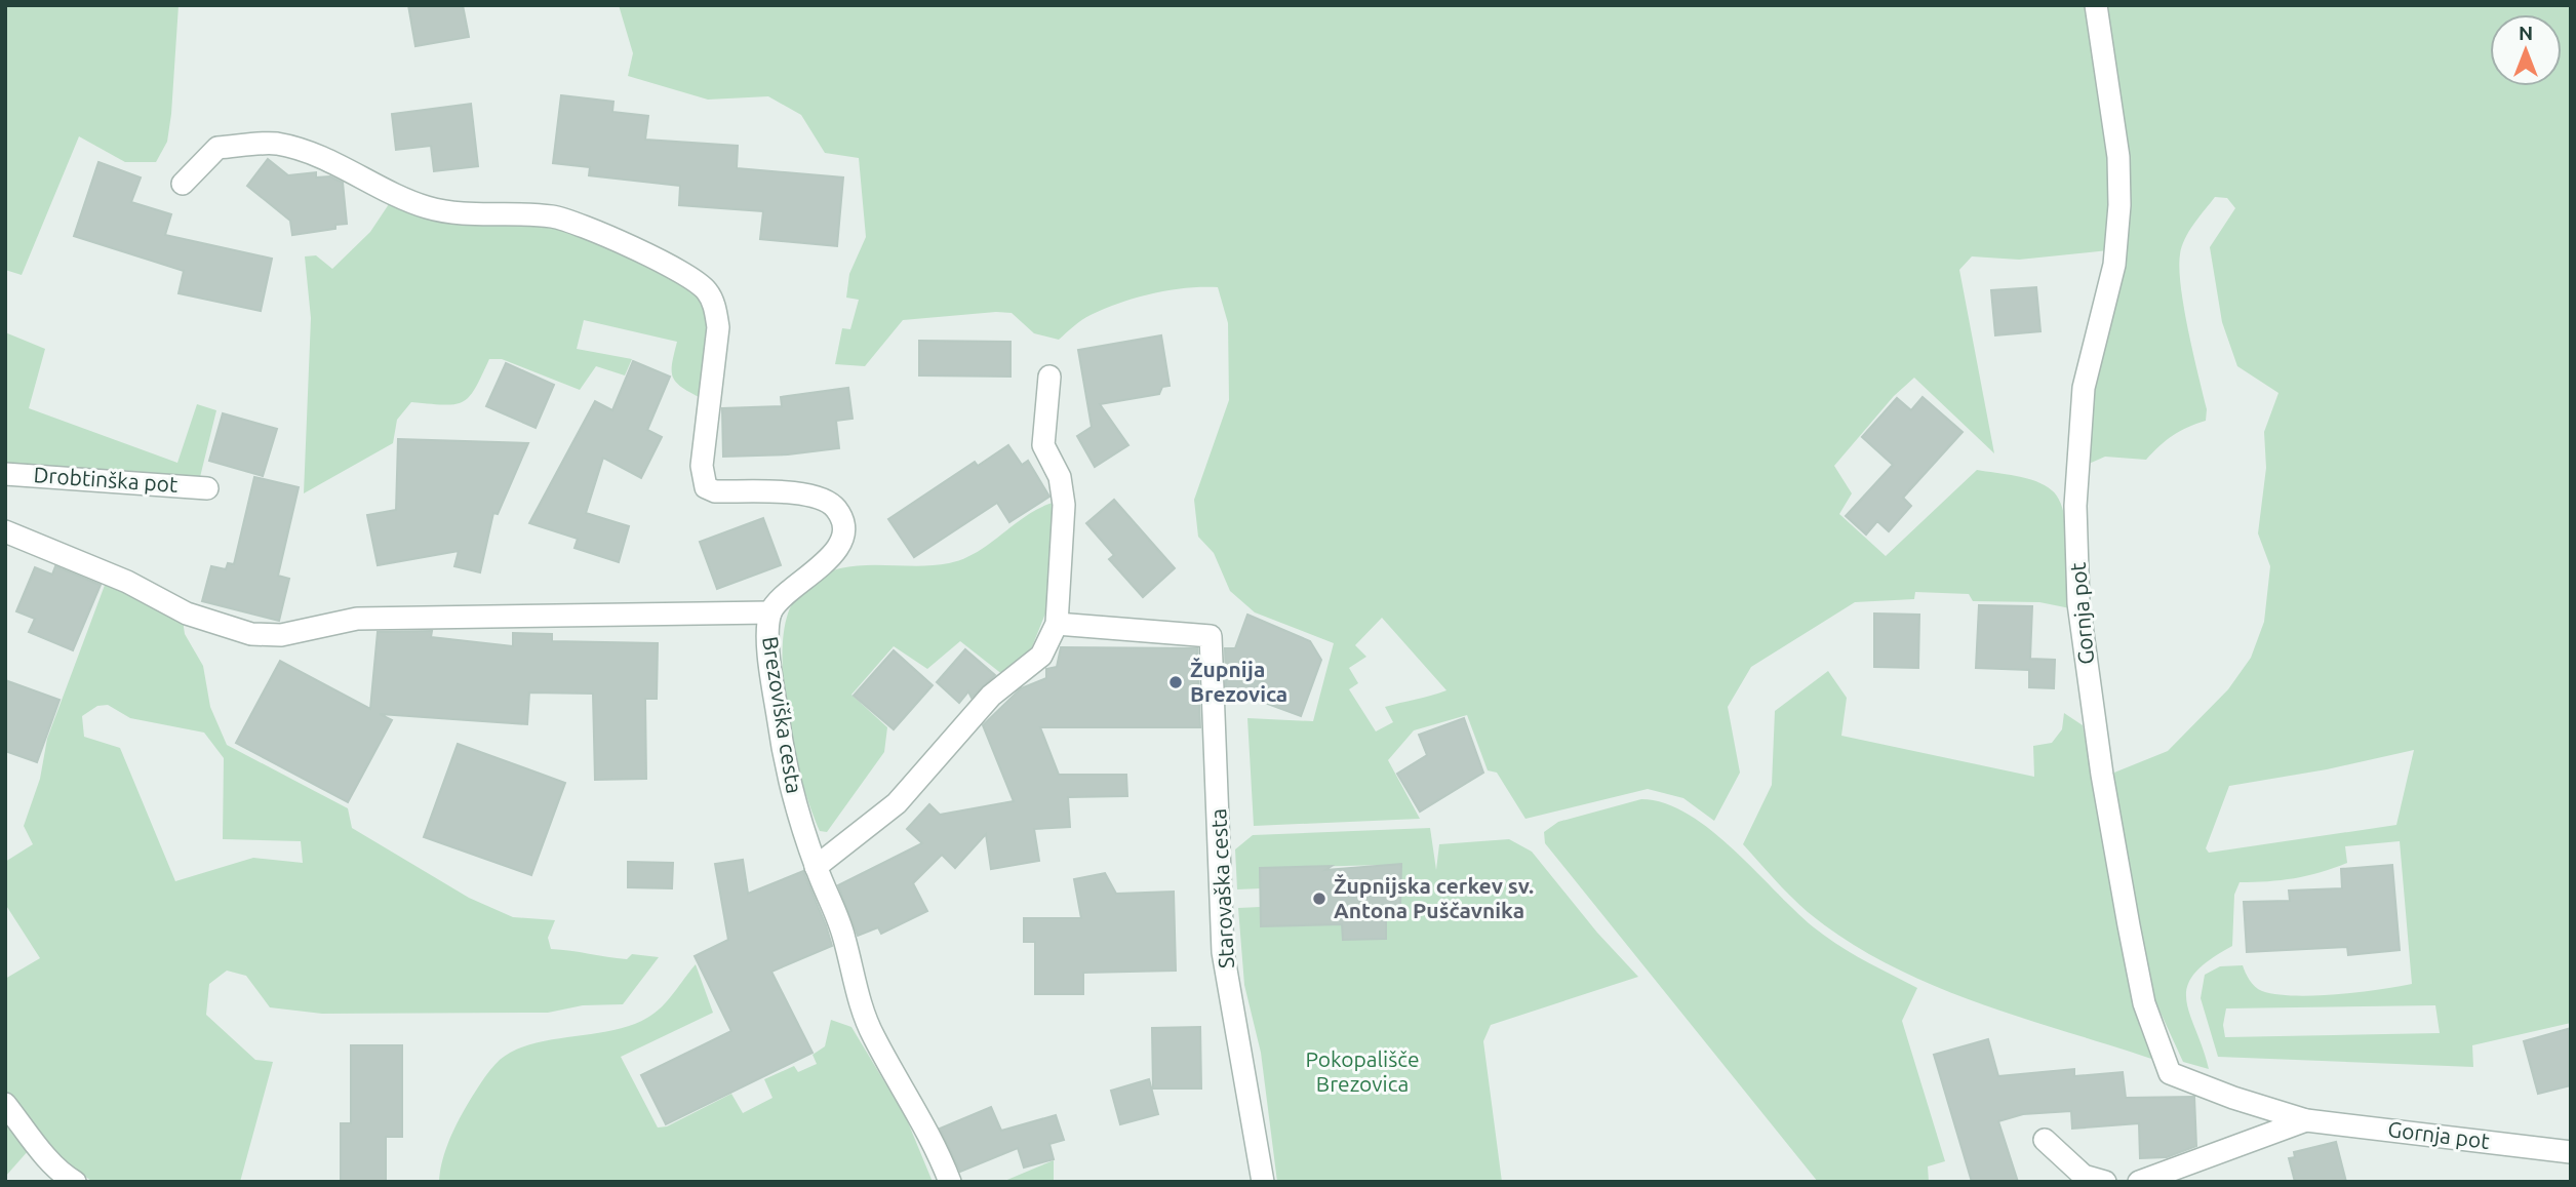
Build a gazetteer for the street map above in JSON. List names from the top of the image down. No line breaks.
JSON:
{"streets":{"street":["Drobtinška pot","Gornja pot","Brezoviška cesta","Starovaška cesta"]},"parks":["Pokopališče Brezovica"],"places":["Župnija Brezovica","Župnijska cerkev sv. Antona Puščavnika"],"north":"top"}
